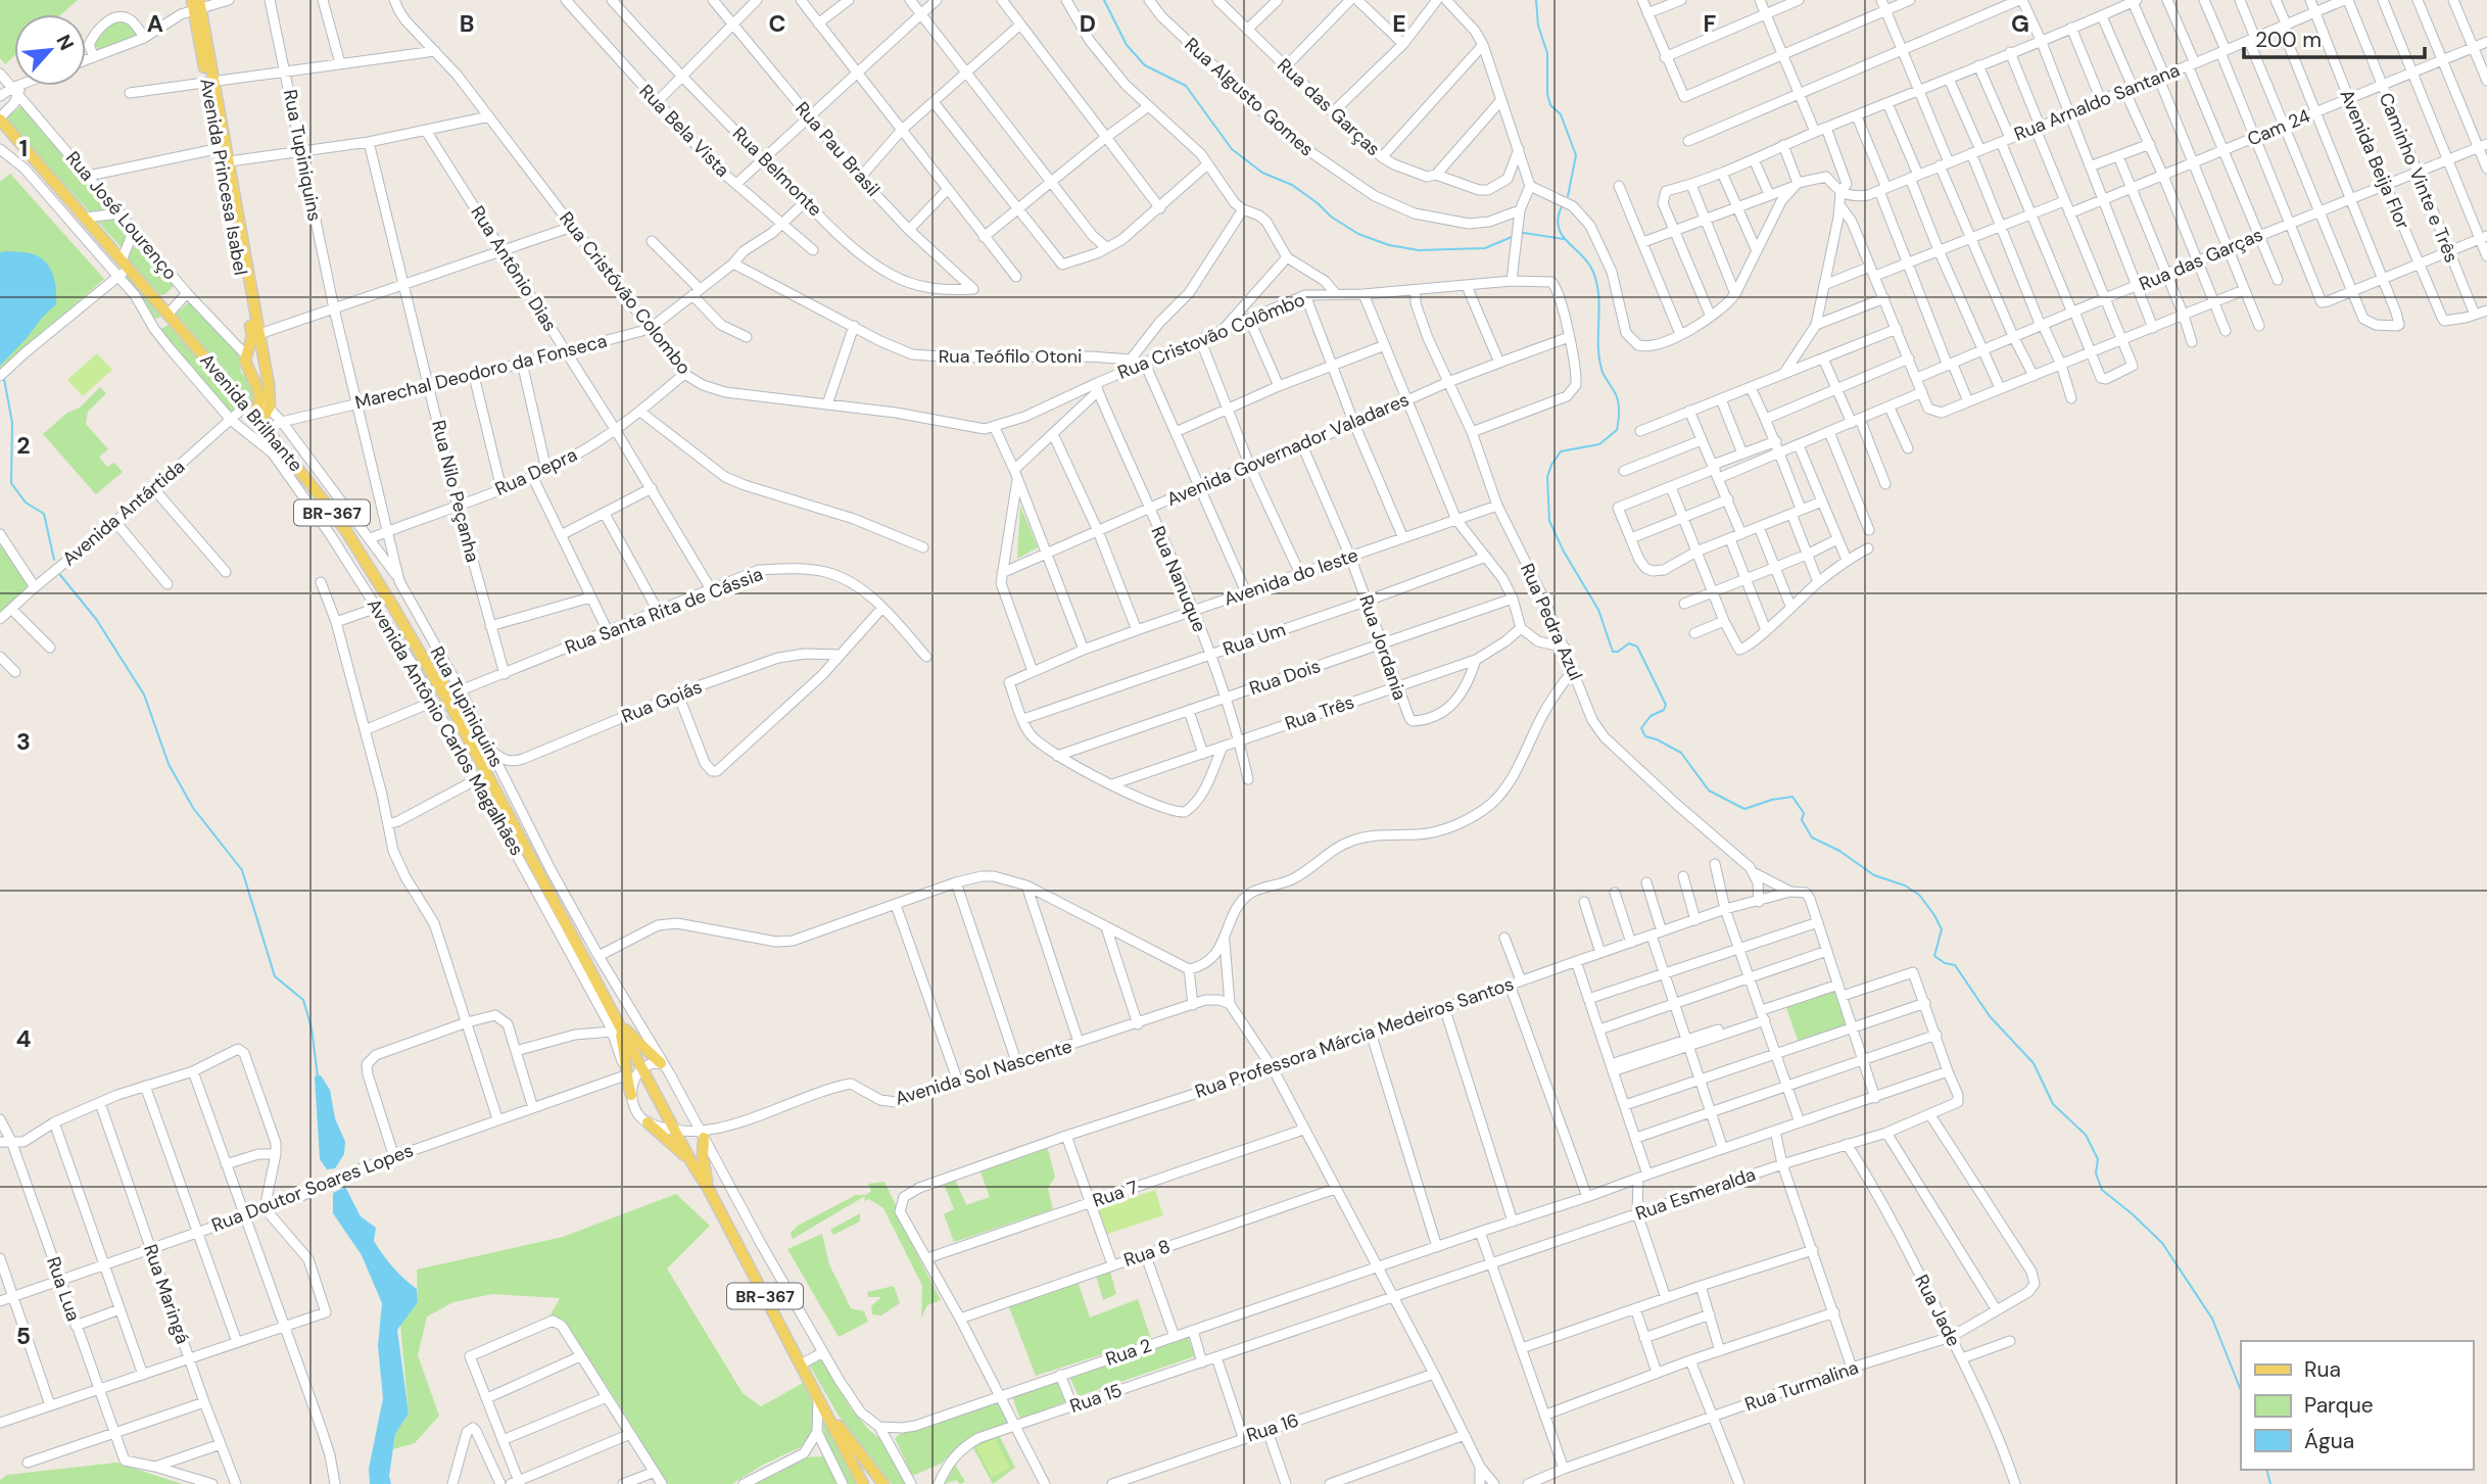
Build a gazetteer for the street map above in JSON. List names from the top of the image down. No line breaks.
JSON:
{"streets":{"main road":["Avenida Princesa Isabel","Avenida Brilhante","BR-367"],"street":["Rua Algusto Gomes","Rua Arnaldo Santana","Rua das Garças","Cam 24","Rua Bela Vista","Rua Pau Brasil","Rua Tupiniquins","Avenida Beija Flor","Rua Belmonte","Caminho Vinte e Três","Rua José Lourenço","Rua Antônio Dias","Rua Cristóvão Colombo","Rua Cristovão Colômbo","Rua Teófilo Otoni","Marechal Deodoro da Fonseca","Avenida Governador Valadares","Rua Depra","Rua Nilo Peçanha","Avenida Antártida","Avenida do leste","Rua Nanuque","Rua Santa Rita de Cássia","Rua Pedra Azul","Rua Um","Rua Jordania","Rua Dois","Rua Goiás","Rua Três","Avenida Antônio Carlos Magalhães","Rua Professora Márcia Medeiros Santos","Avenida Sol Nascente","Rua Doutor Soares Lopes","Rua 7","Rua Esmeralda","Rua 8","Rua Lua","Rua Maringá","Rua Jade","Rua 2","Rua Turmalina","Rua 15","Rua 16"]},"crossings":[["Rua Arnaldo Santana","Avenida Beija Flor"],["Rua Arnaldo Santana","Caminho Vinte e Três"],["Rua das Garças","Avenida Beija Flor"],["Rua das Garças","Caminho Vinte e Três"],["Cam 24","Avenida Beija Flor"],["Cam 24","Caminho Vinte e Três"],["Rua Bela Vista","Marechal Deodoro da Fonseca"],["Rua Pau Brasil","Rua Belmonte"],["Rua Tupiniquins","Marechal Deodoro da Fonseca"],["Rua Tupiniquins","Rua Depra"],["Rua Tupiniquins","Rua Santa Rita de Cássia"],["Rua Tupiniquins","Rua Goiás"],["Rua Tupiniquins","Avenida Sol Nascente"],["Rua Tupiniquins","Rua 2"],["Avenida Beija Flor","Caminho Vinte e Três"],["Rua Belmonte","Marechal Deodoro da Fonseca"],["Avenida Princesa Isabel","Rua José Lourenço"],["Rua Antônio Dias","Marechal Deodoro da Fonseca"],["Rua Antônio Dias","Rua Depra"],["Rua Antônio Dias","Rua Santa Rita de Cássia"],["Rua Cristóvão Colombo","Rua Cristovão Colômbo"],["Rua Cristóvão Colombo","Marechal Deodoro da Fonseca"],["Rua Cristóvão Colombo","Rua Depra"],["Rua Cristovão Colômbo","Rua Teófilo Otoni"],["Rua Cristovão Colômbo","Avenida Governador Valadares"],["Rua Cristovão Colômbo","Rua Nanuque"],["Rua Cristovão Colômbo","Rua Pedra Azul"],["Rua Teófilo Otoni","Marechal Deodoro da Fonseca"],["Marechal Deodoro da Fonseca","Avenida Brilhante"],["Marechal Deodoro da Fonseca","Rua Nilo Peçanha"],["Marechal Deodoro da Fonseca","Avenida Antártida"],["Avenida Brilhante","Avenida Antártida"],["Avenida Brilhante","BR-367"],["Avenida Brilhante","Avenida Antônio Carlos Magalhães"],["Avenida Governador Valadares","Rua Nanuque"],["Avenida Governador Valadares","Rua Pedra Azul"],["Avenida Governador Valadares","Rua Jordania"],["Rua Depra","Rua Nilo Peçanha"],["Rua Nilo Peçanha","Rua Santa Rita de Cássia"],["Avenida Antártida","Avenida Antônio Carlos Magalhães"],["BR-367","Avenida Antônio Carlos Magalhães"],["Avenida do leste","Rua Nanuque"],["Avenida do leste","Rua Pedra Azul"],["Avenida do leste","Rua Um"],["Avenida do leste","Rua Jordania"],["Rua Nanuque","Rua Um"],["Rua Nanuque","Rua Dois"],["Rua Nanuque","Rua Três"],["Rua Pedra Azul","Rua Professora Márcia Medeiros Santos"],["Rua Um","Rua Jordania"],["Rua Jordania","Rua Dois"],["Rua Jordania","Rua Três"],["Rua Professora Márcia Medeiros Santos","Rua 7"],["Rua Doutor Soares Lopes","Rua Lua"],["Rua Doutor Soares Lopes","Rua Maringá"],["Rua Esmeralda","Rua Jade"],["Rua Esmeralda","Rua 2"],["Rua Esmeralda","Rua Turmalina"],["Rua Esmeralda","Rua 15"],["Rua Jade","Rua Turmalina"]],"legend":["Rua","Parque","Água"],"scale_bar":"200 m","north":"top right","grid":{"columns":["A","B","C","D","E","F","G"],"rows":["1","2","3","4","5"]}}
